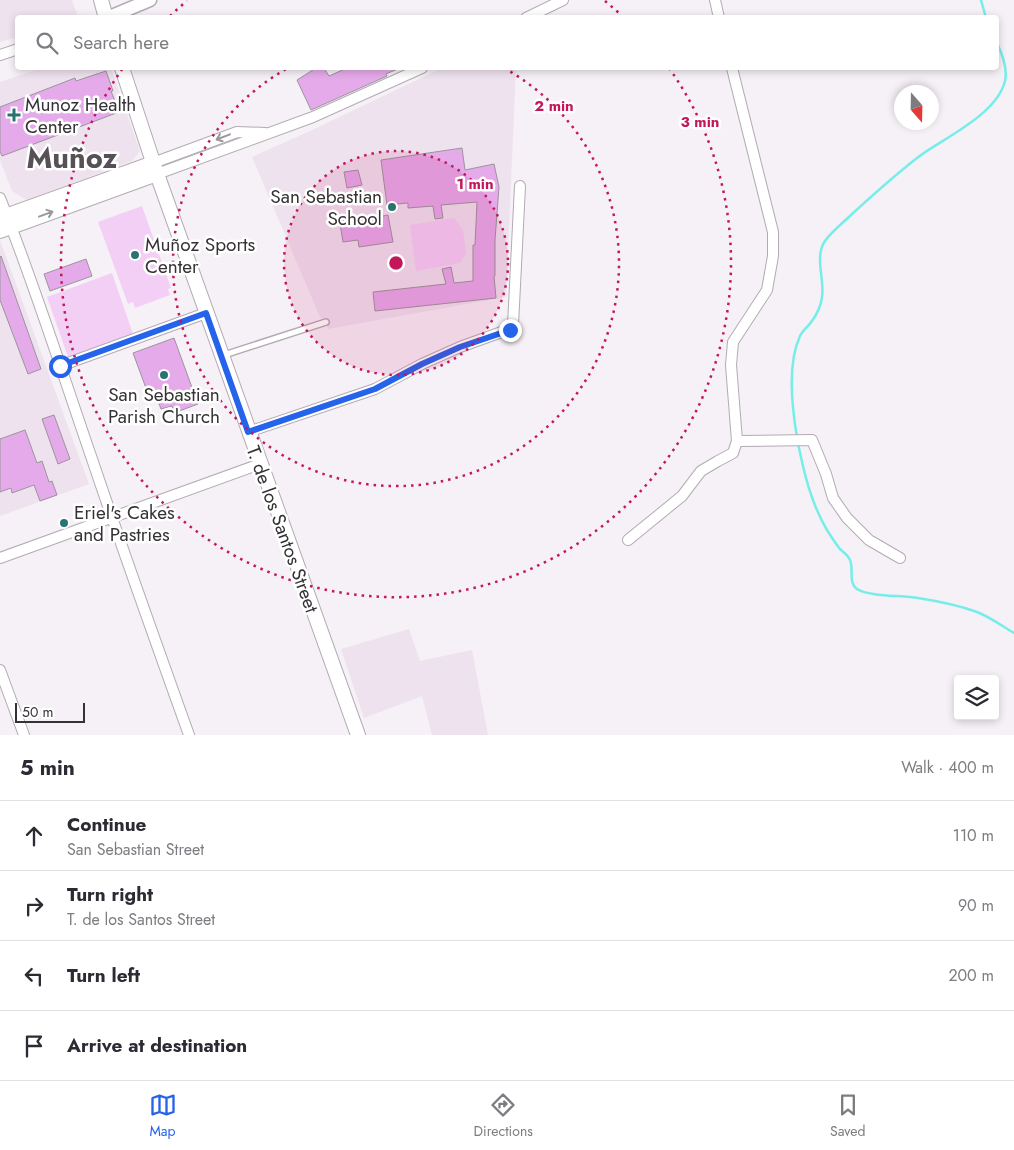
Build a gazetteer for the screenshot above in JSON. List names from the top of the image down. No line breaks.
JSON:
{"streets":{"main road":["T. de los Santos Street"]},"districts":["Muñoz"],"places":{"health":["Munoz Health Center"],"other":["San Sebastian School","Muñoz Sports Center","San Sebastian Parish Church","Eriel's Cakes and Pastries"]},"scale_bar":"50 m","north":"bottom","page":{"search":"Search here","scale":"50 m","heading":["5 min","Walk · 400 m"],"list":[["Continue","San Sebastian Street","110 m"],["Turn right","T. de los Santos Street","90 m"],["Turn left","200 m"],"Arrive at destination"],"nav":["Map","Directions","Saved"]},"rings":["2 min","3 min","1 min"]}
